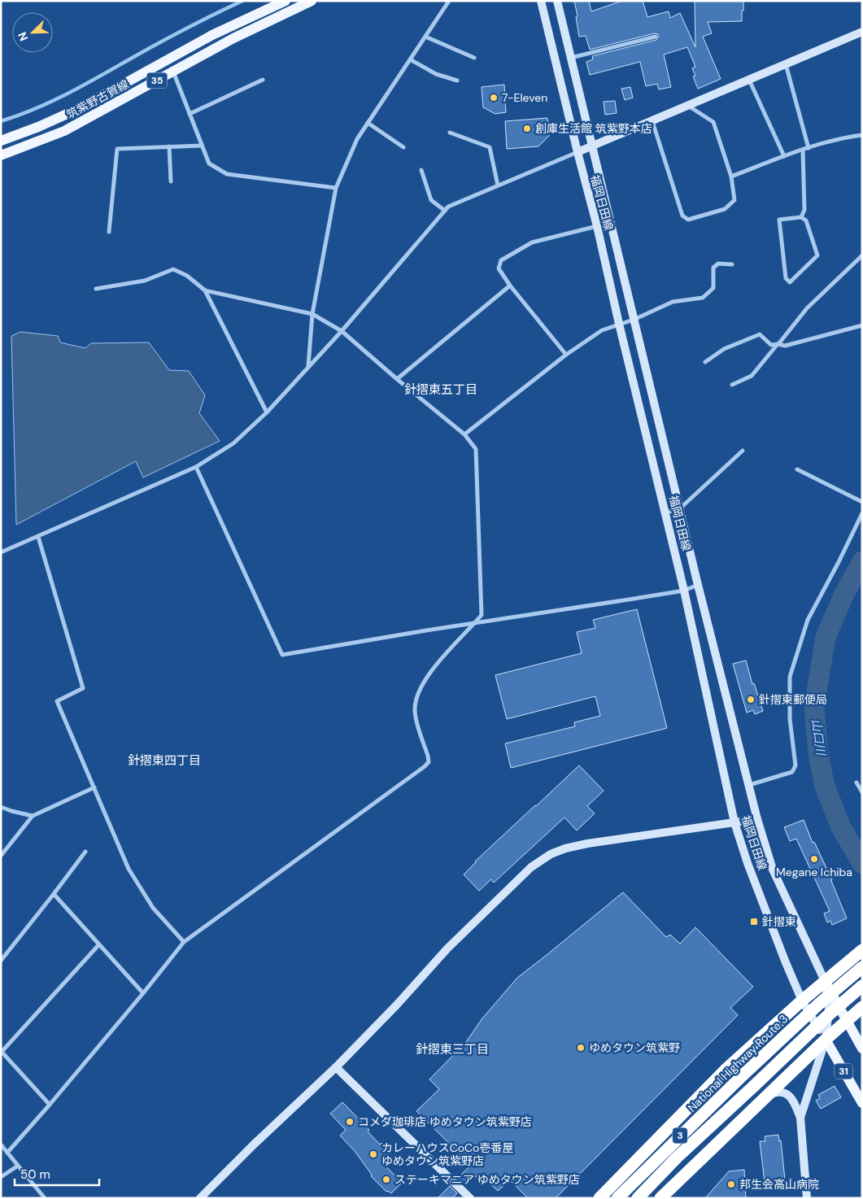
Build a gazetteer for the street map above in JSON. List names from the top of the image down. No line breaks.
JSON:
{"streets":{"highway":["National Highway Route 3","3"],"main road":["35","筑紫野古賀線","福岡日田線","31"]},"crossings":[["福岡日田線","31"]],"districts":["針摺東五丁目","針摺東四丁目","針摺東三丁目"],"water":["山口川"],"places":{"other":["7-Eleven","創庫生活館 筑紫野本店","針摺東郵便局","Megane Ichiba","ゆめタウン筑紫野","コメダ珈琲店 ゆめタウン筑紫野店","カレーハウスCoCo壱番屋 ゆめタウン筑紫野店","ステーキマニア ゆめタウン筑紫野店","邦生会高山病院"],"transit":["針摺東"]},"scale_bar":"50 m","north":"bottom left"}
